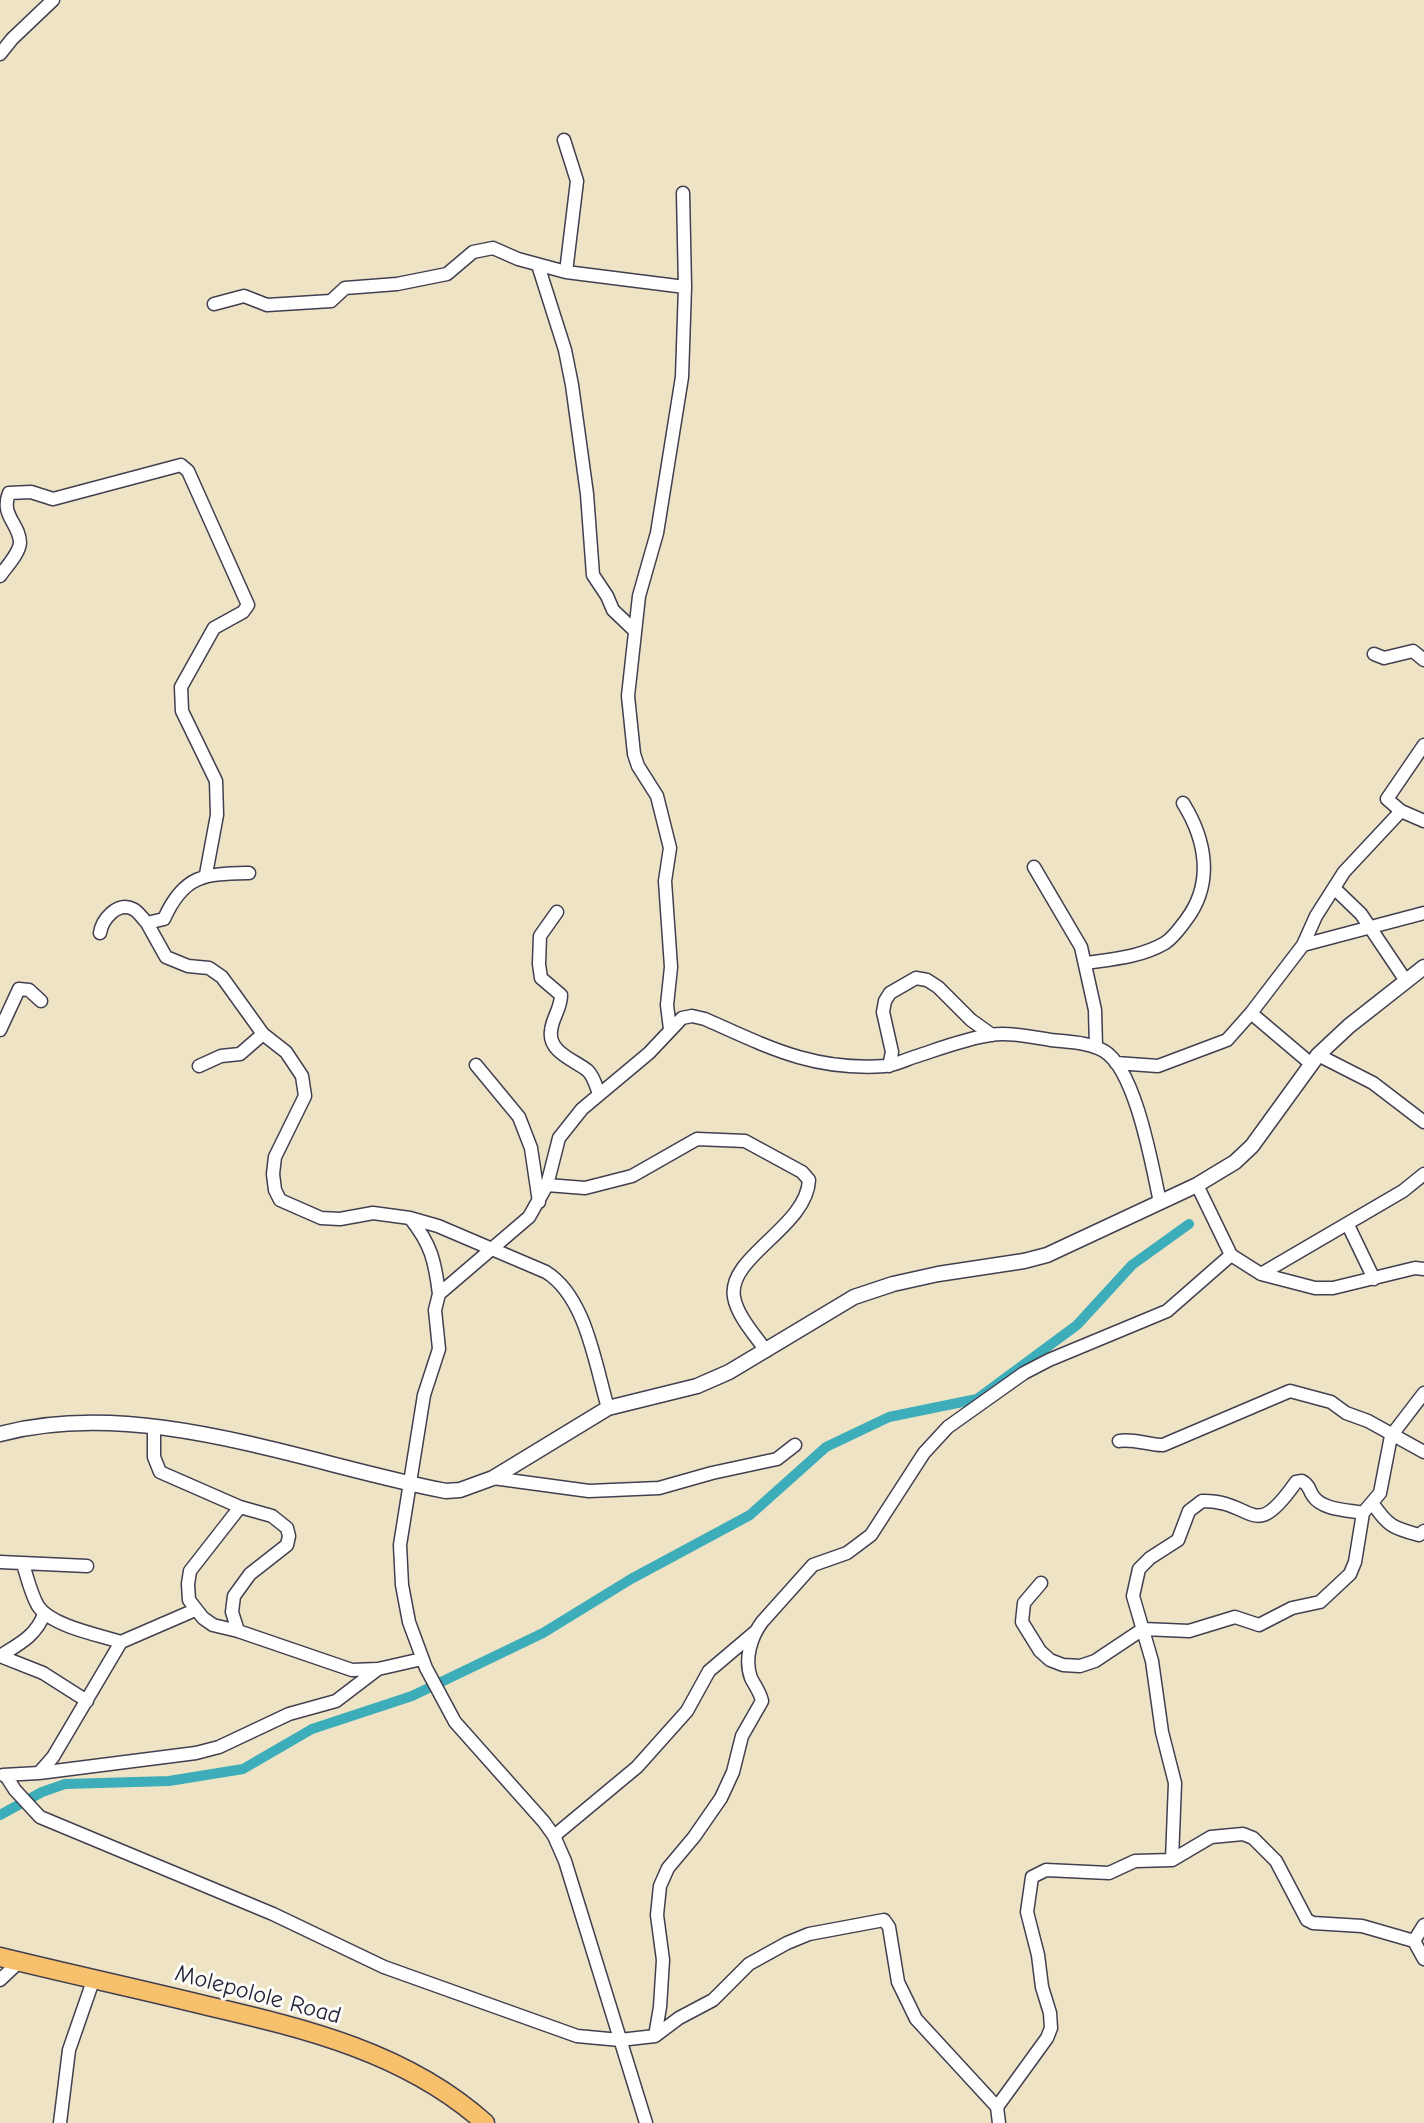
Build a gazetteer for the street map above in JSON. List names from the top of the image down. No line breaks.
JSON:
{"streets":{"main road":["Molepolole Road"]}}
